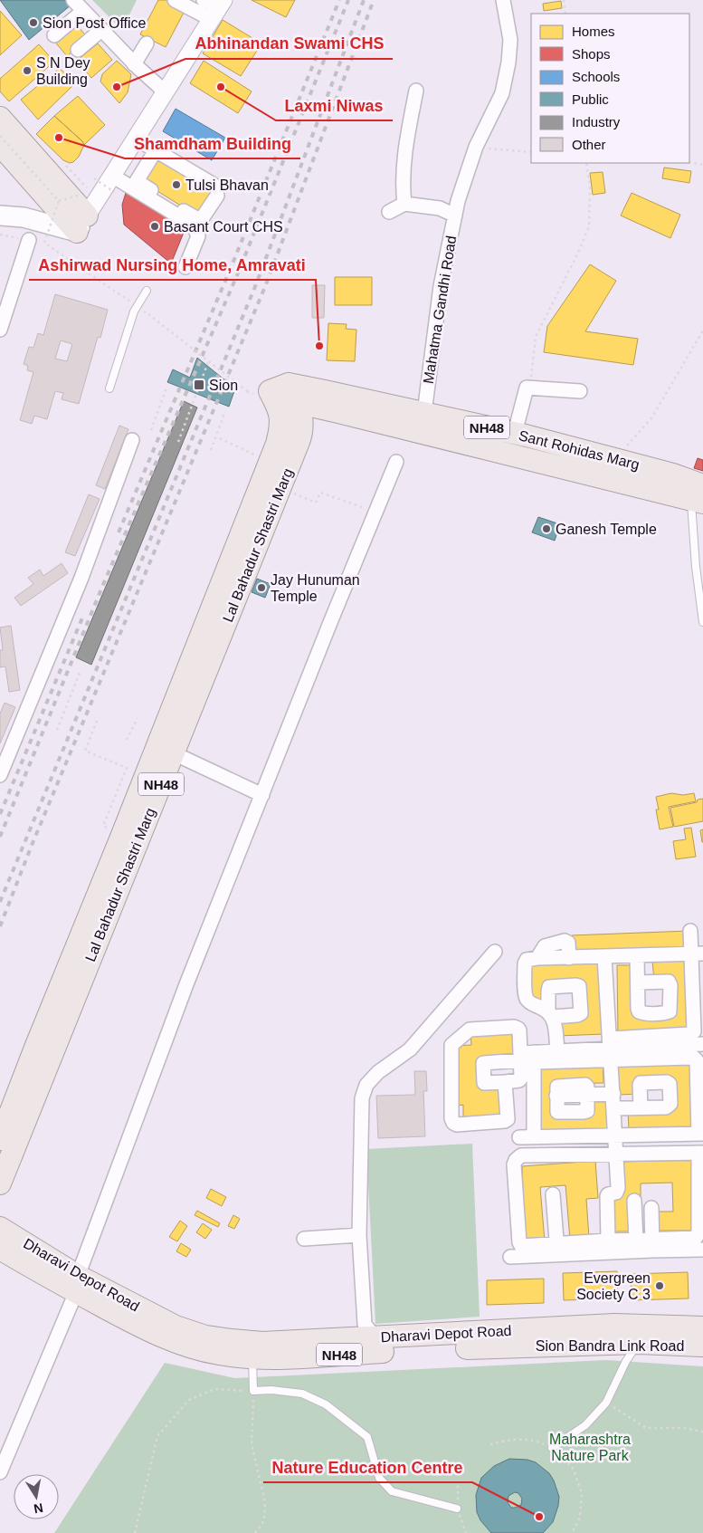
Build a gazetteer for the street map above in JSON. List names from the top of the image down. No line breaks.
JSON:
{"streets":{"main road":["NH48","Sant Rohidas Marg","Lal Bahadur Shastri Marg","Dharavi Depot Road","Sion Bandra Link Road"],"street":["Mahatma Gandhi Road"]},"crossings":[["Mahatma Gandhi Road","Sant Rohidas Marg"],["Sant Rohidas Marg","Lal Bahadur Shastri Marg"],["Dharavi Depot Road","Sion Bandra Link Road"]],"parks":["Maharashtra Nature Park"],"places":{"other":["Sion Post Office","S N Dey Building","Abhinandan Swami CHS","Laxmi Niwas","Shamdham Building","Tulsi Bhavan","Basant Court CHS","Ashirwad Nursing Home, Amravati","Ganesh Temple","Jay Hunuman Temple","Evergreen Society C 3","Nature Education Centre"],"transit":["Sion"]},"legend":["Homes","Shops","Schools","Public","Industry","Other"],"north":"bottom"}
